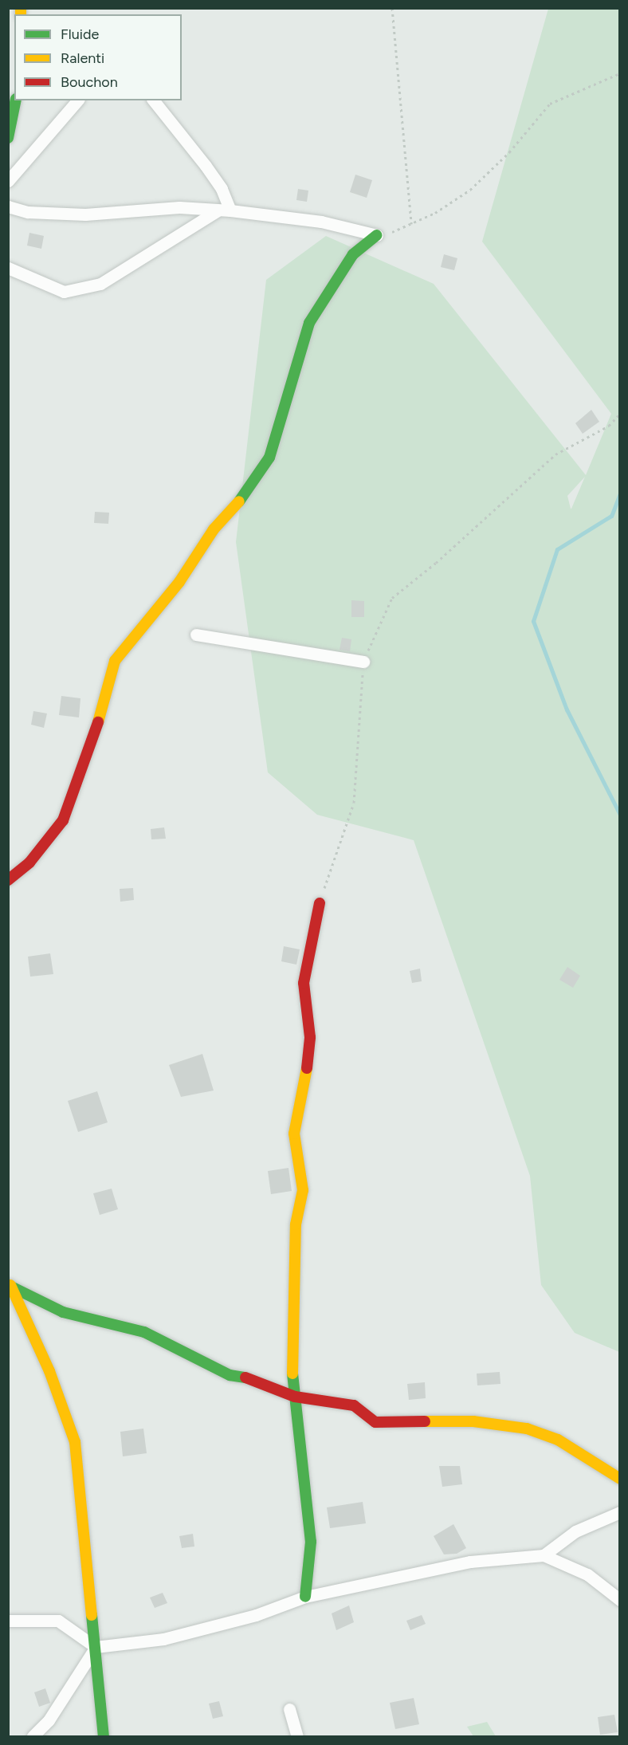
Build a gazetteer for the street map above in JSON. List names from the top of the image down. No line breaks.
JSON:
{"legend":["Fluide","Ralenti","Bouchon"]}
